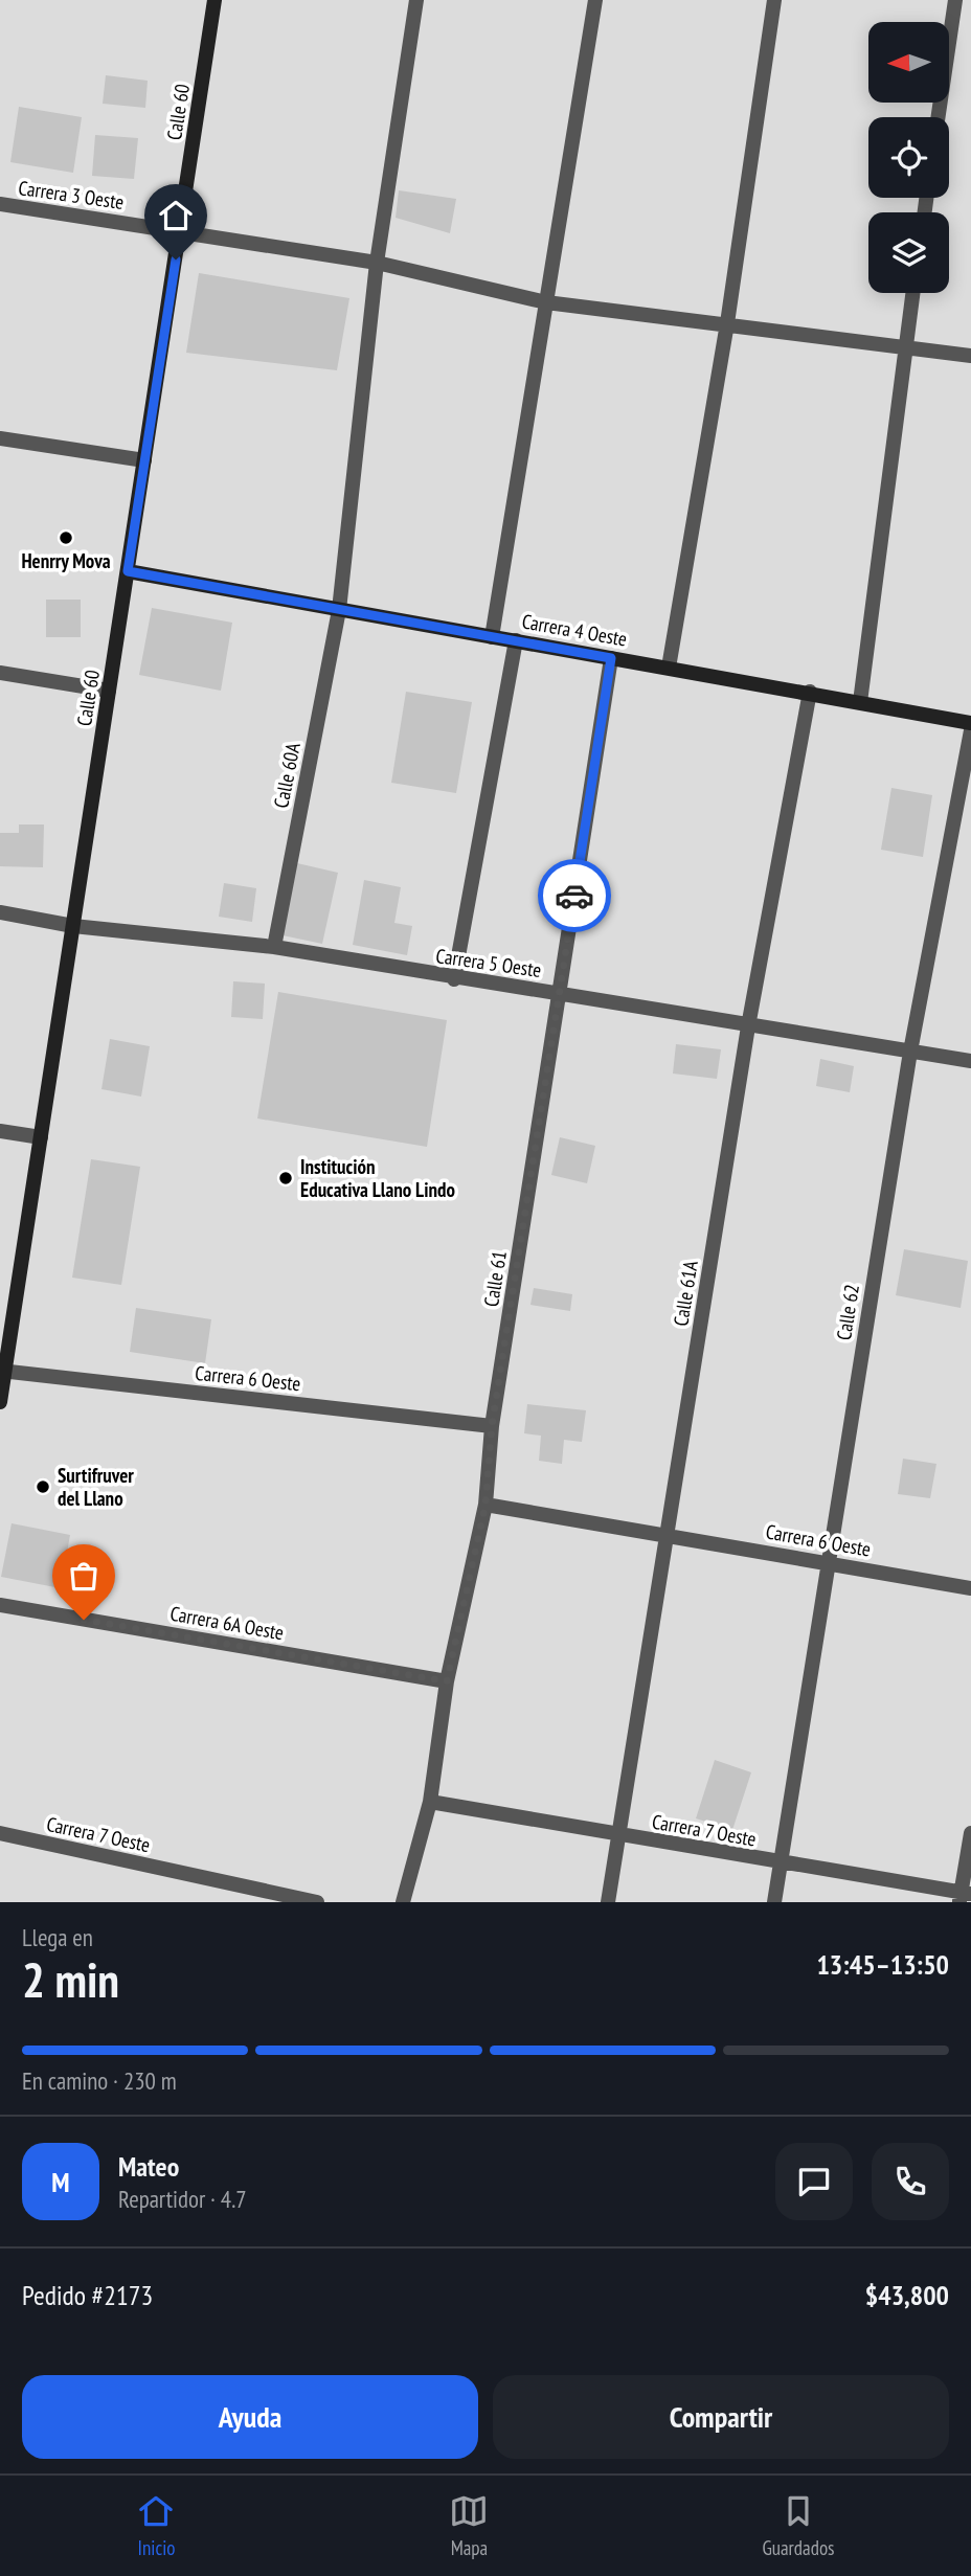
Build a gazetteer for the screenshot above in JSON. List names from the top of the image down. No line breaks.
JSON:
{"streets":{"street":["Calle 60","Carrera 3 Oeste","Carrera 4 Oeste","Calle 60A","Carrera 5 Oeste","Calle 61","Calle 61A","Calle 62","Carrera 6 Oeste","Carrera 6A Oeste","Carrera 7 Oeste"]},"crossings":[["Calle 60","Carrera 3 Oeste"],["Calle 60","Carrera 4 Oeste"],["Calle 60","Carrera 5 Oeste"],["Calle 60","Carrera 6 Oeste"],["Carrera 3 Oeste","Calle 60A"],["Carrera 4 Oeste","Calle 60A"],["Carrera 4 Oeste","Calle 61"],["Carrera 4 Oeste","Calle 61A"],["Calle 60A","Carrera 5 Oeste"],["Carrera 5 Oeste","Calle 61"],["Carrera 5 Oeste","Calle 61A"],["Carrera 5 Oeste","Calle 62"],["Calle 61","Carrera 6 Oeste"],["Calle 61","Carrera 6A Oeste"],["Calle 61","Carrera 7 Oeste"],["Calle 61A","Carrera 6 Oeste"],["Calle 61A","Carrera 7 Oeste"],["Calle 62","Carrera 6 Oeste"],["Calle 62","Carrera 7 Oeste"]],"places":["Henrry Mova","Institución Educativa Llano Lindo","Surtifruver del Llano"],"north":"left","page":{"heading":["2 min","Llega en","13:45–13:50"],"panel":["Mateo","Repartidor · 4.7","Pedido #2173","$43,800"],"bar":"En camino · 230 m","round":"M","buttons":["Ayuda","Compartir"],"tabs":["Inicio","Mapa","Guardados"]}}
